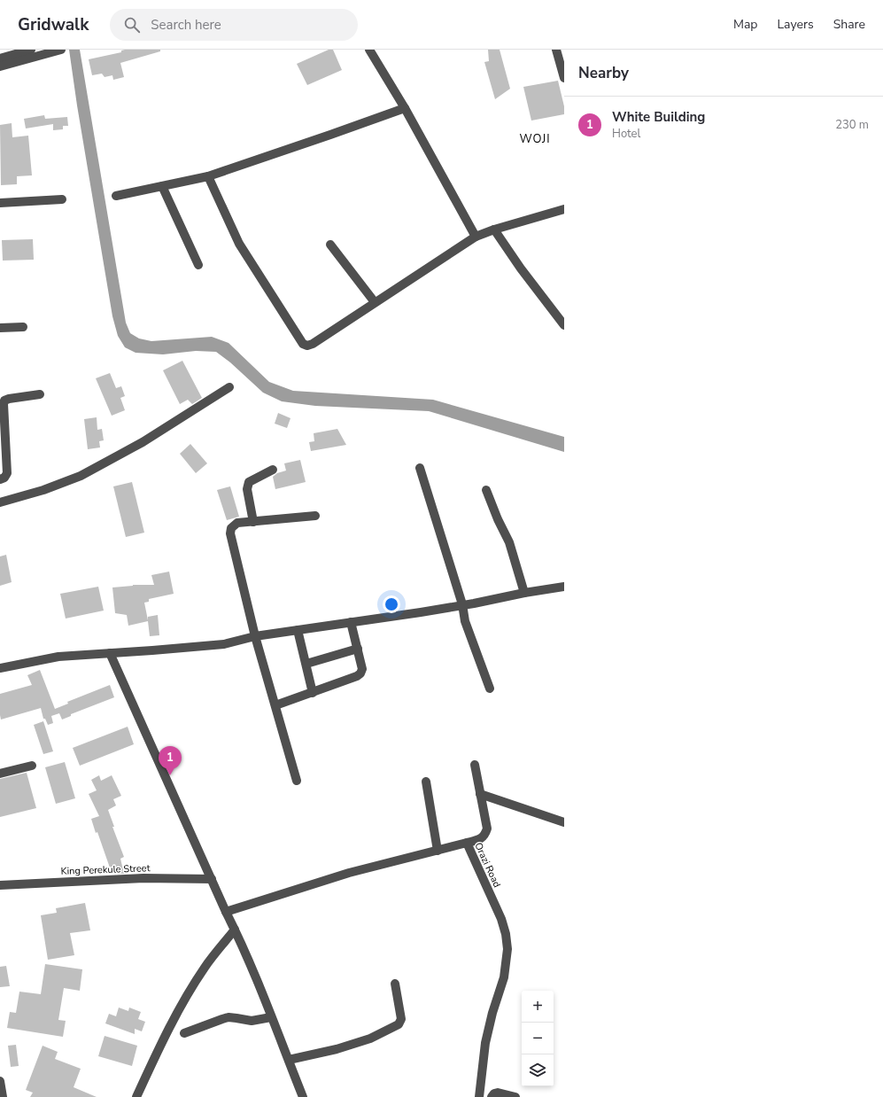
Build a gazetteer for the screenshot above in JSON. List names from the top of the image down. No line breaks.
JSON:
{"streets":{"street":["Orazi Road","King Perekule Street"]},"districts":["WOJI"],"page":{"header":"Gridwalk","search":"Search here","nav":["Map","Layers","Share"],"heading":"Nearby","list":[{"mark":"1","name":"White Building","note":"Hotel","value":"230 m"}],"pins":"1","map_buttons":["+","−"]}}
